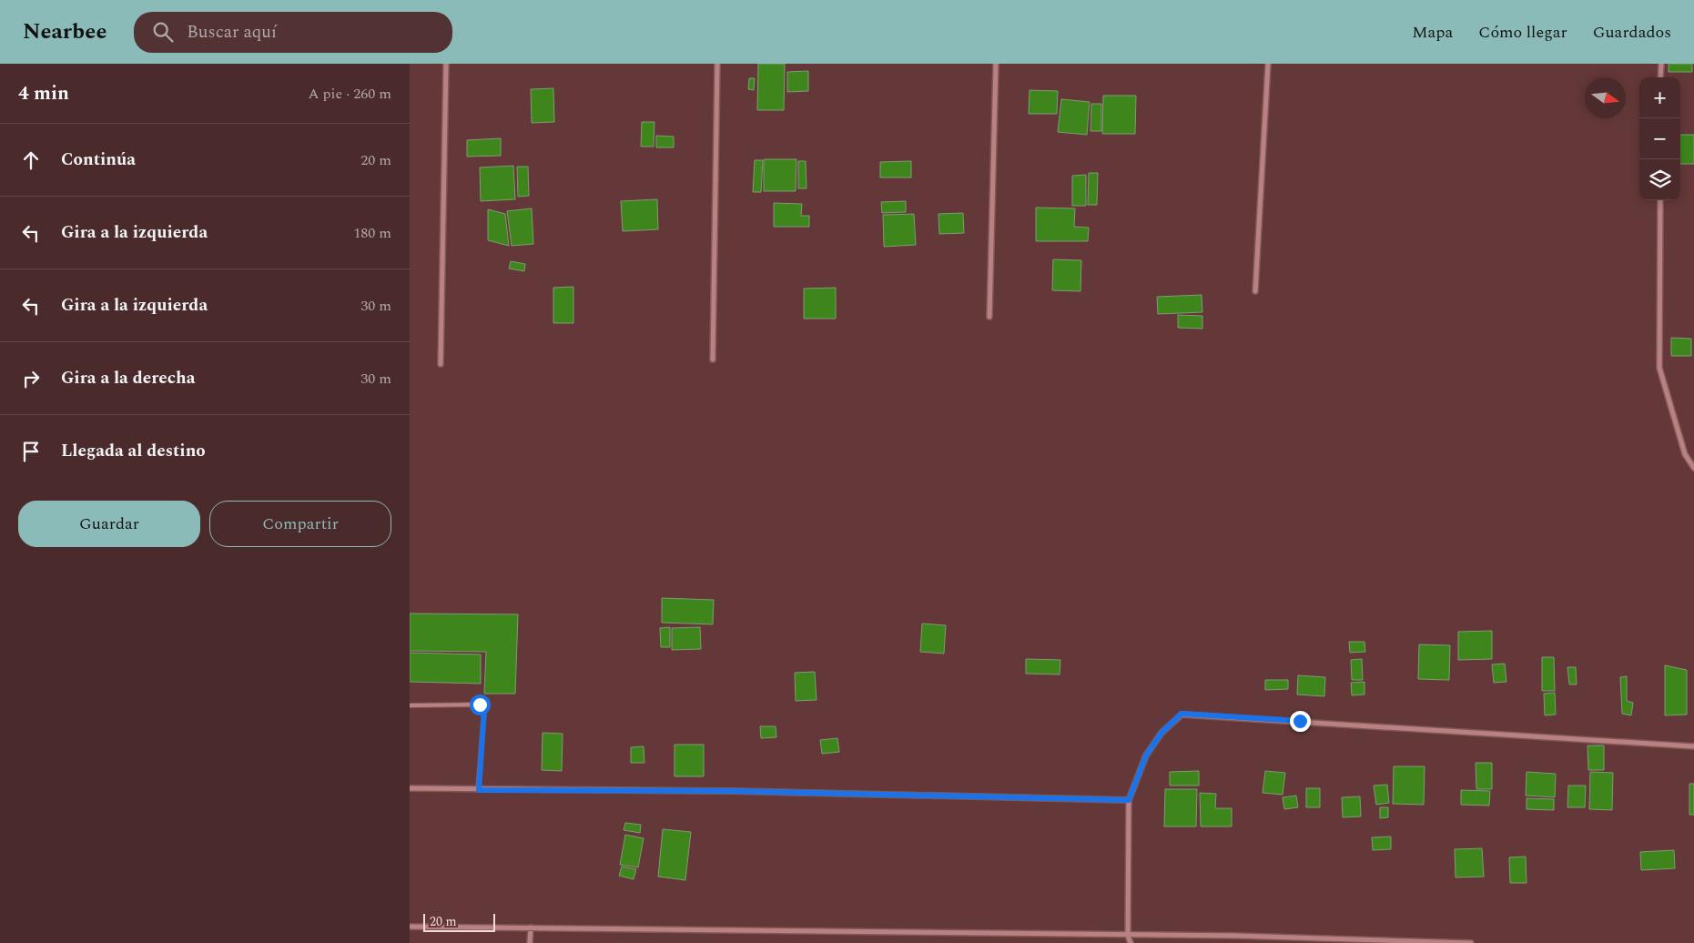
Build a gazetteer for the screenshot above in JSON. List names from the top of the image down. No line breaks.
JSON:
{"scale_bar":"20 m","north":"right","page":{"header":"Nearbee","search":"Buscar aquí","nav":["Mapa","Cómo llegar","Guardados"],"heading":["4 min","A pie · 260 m"],"map_buttons":["+","−"],"list":[["Continúa","20 m"],["Gira a la izquierda","180 m"],["Gira a la izquierda","30 m"],["Gira a la derecha","30 m"],"Llegada al destino"],"buttons":["Guardar","Compartir"],"scale":"20 m"}}
